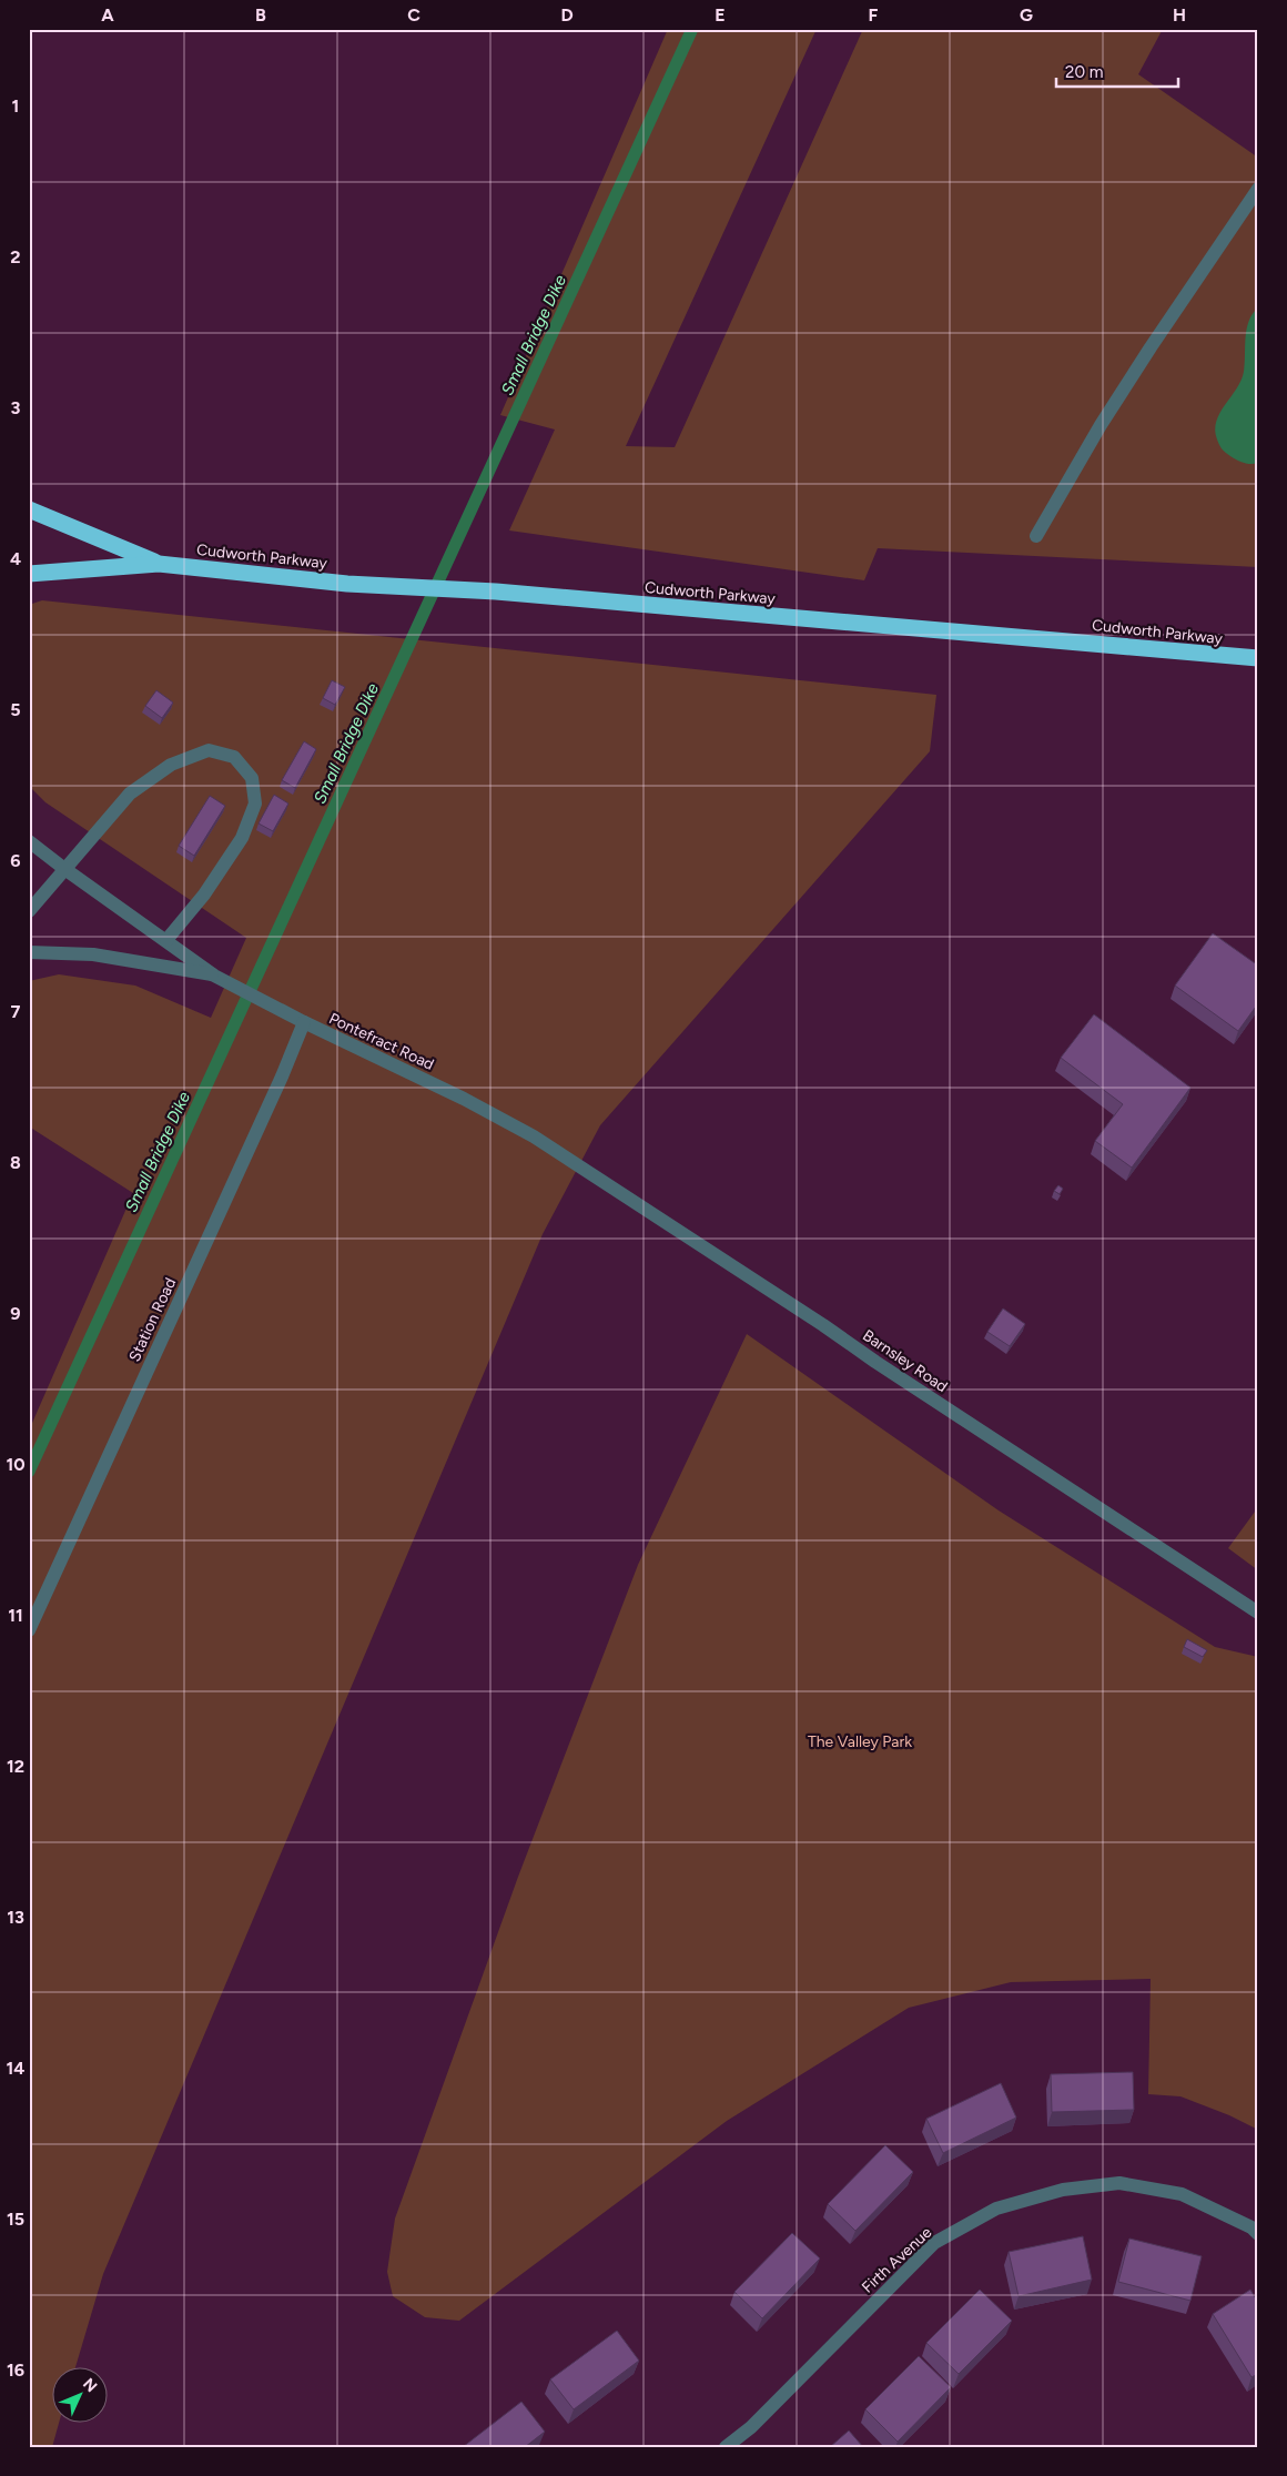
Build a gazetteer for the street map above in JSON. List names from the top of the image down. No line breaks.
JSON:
{"streets":{"highway":["Cudworth Parkway"],"street":["Pontefract Road","Station Road","Barnsley Road","Firth Avenue"]},"crossings":[["Pontefract Road","Station Road"],["Pontefract Road","Barnsley Road"]],"water":["Small Bridge Dike"],"parks":["The Valley Park"],"scale_bar":"20 m","north":"top right","grid":{"columns":["A","B","C","D","E","F","G","H"],"rows":["1","2","3","4","5","6","7","8","9","10","11","12","13","14","15","16"]}}
